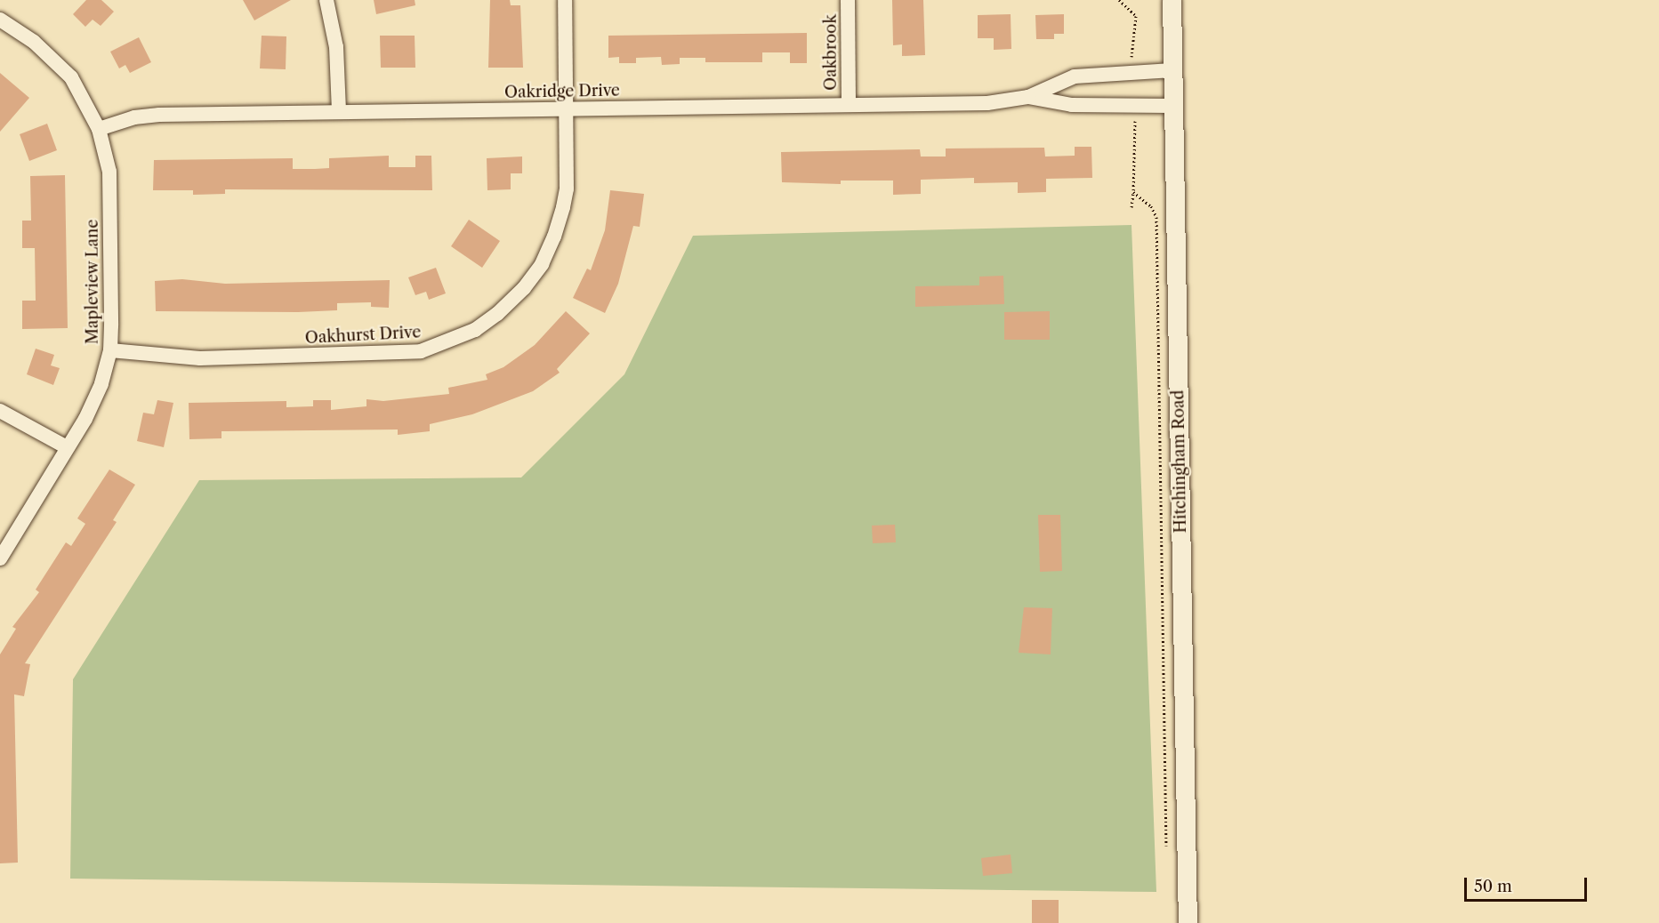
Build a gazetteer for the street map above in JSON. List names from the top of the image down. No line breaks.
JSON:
{"streets":{"street":["Oakbrook","Oakridge Drive","Mapleview Lane","Oakhurst Drive","Hitchingham Road"]},"crossings":[["Oakbrook","Oakridge Drive"],["Oakridge Drive","Mapleview Lane"],["Oakridge Drive","Oakhurst Drive"],["Oakridge Drive","Hitchingham Road"],["Mapleview Lane","Oakhurst Drive"]],"scale_bar":"50 m"}
